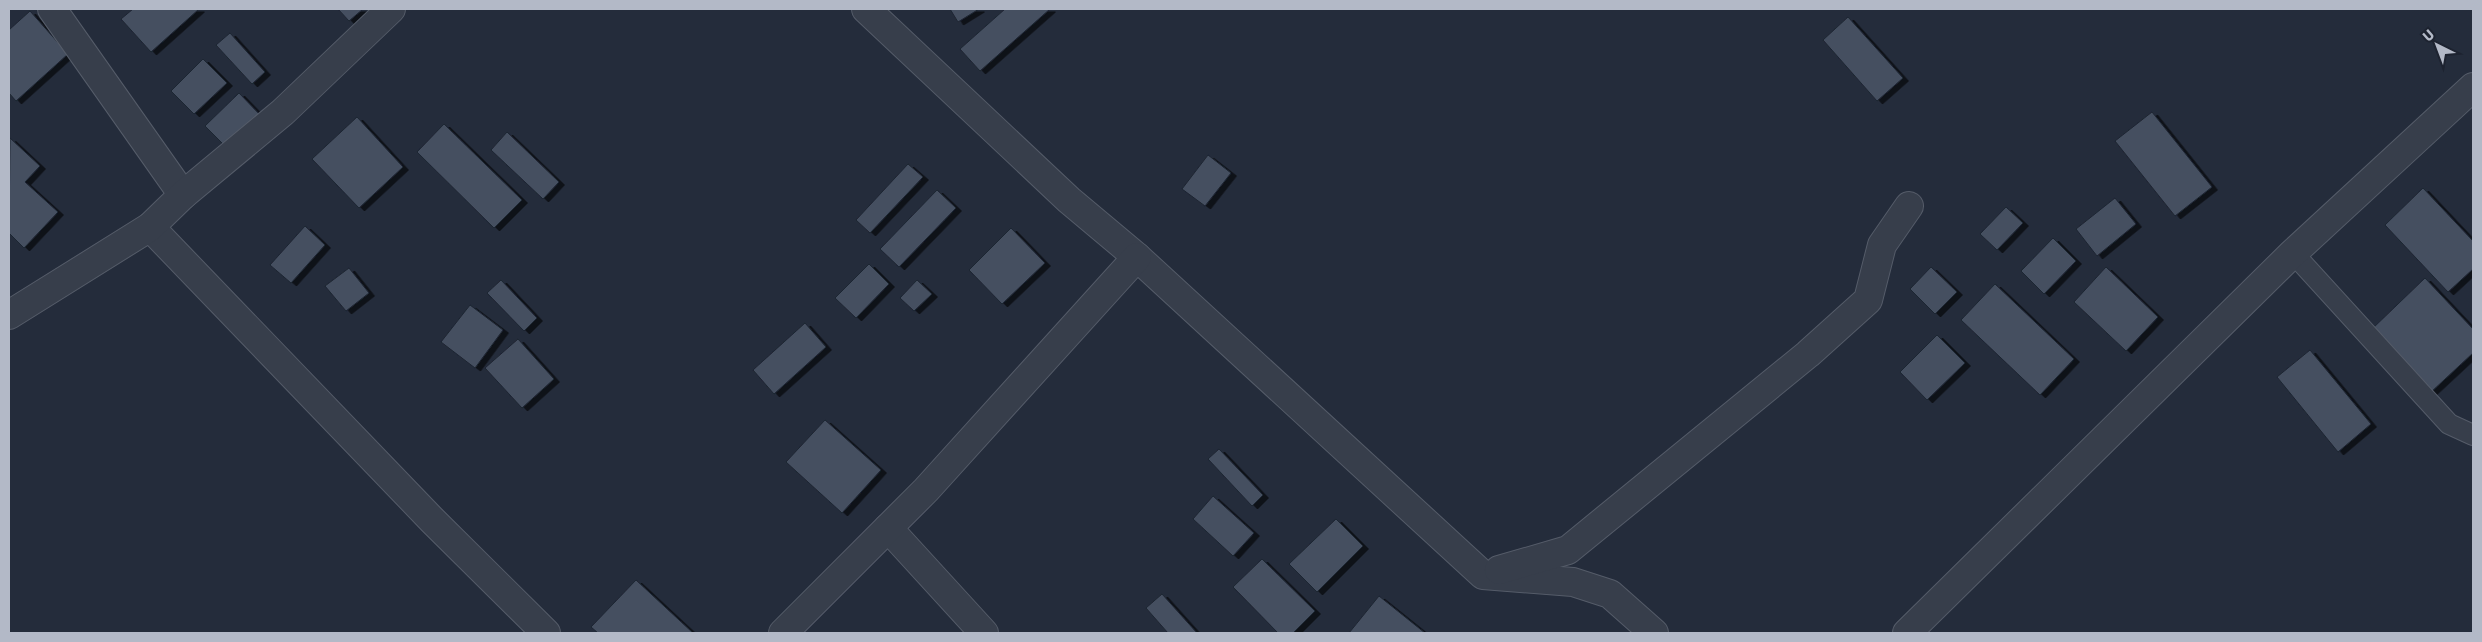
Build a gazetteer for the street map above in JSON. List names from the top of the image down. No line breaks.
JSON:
{"north":"top left"}
